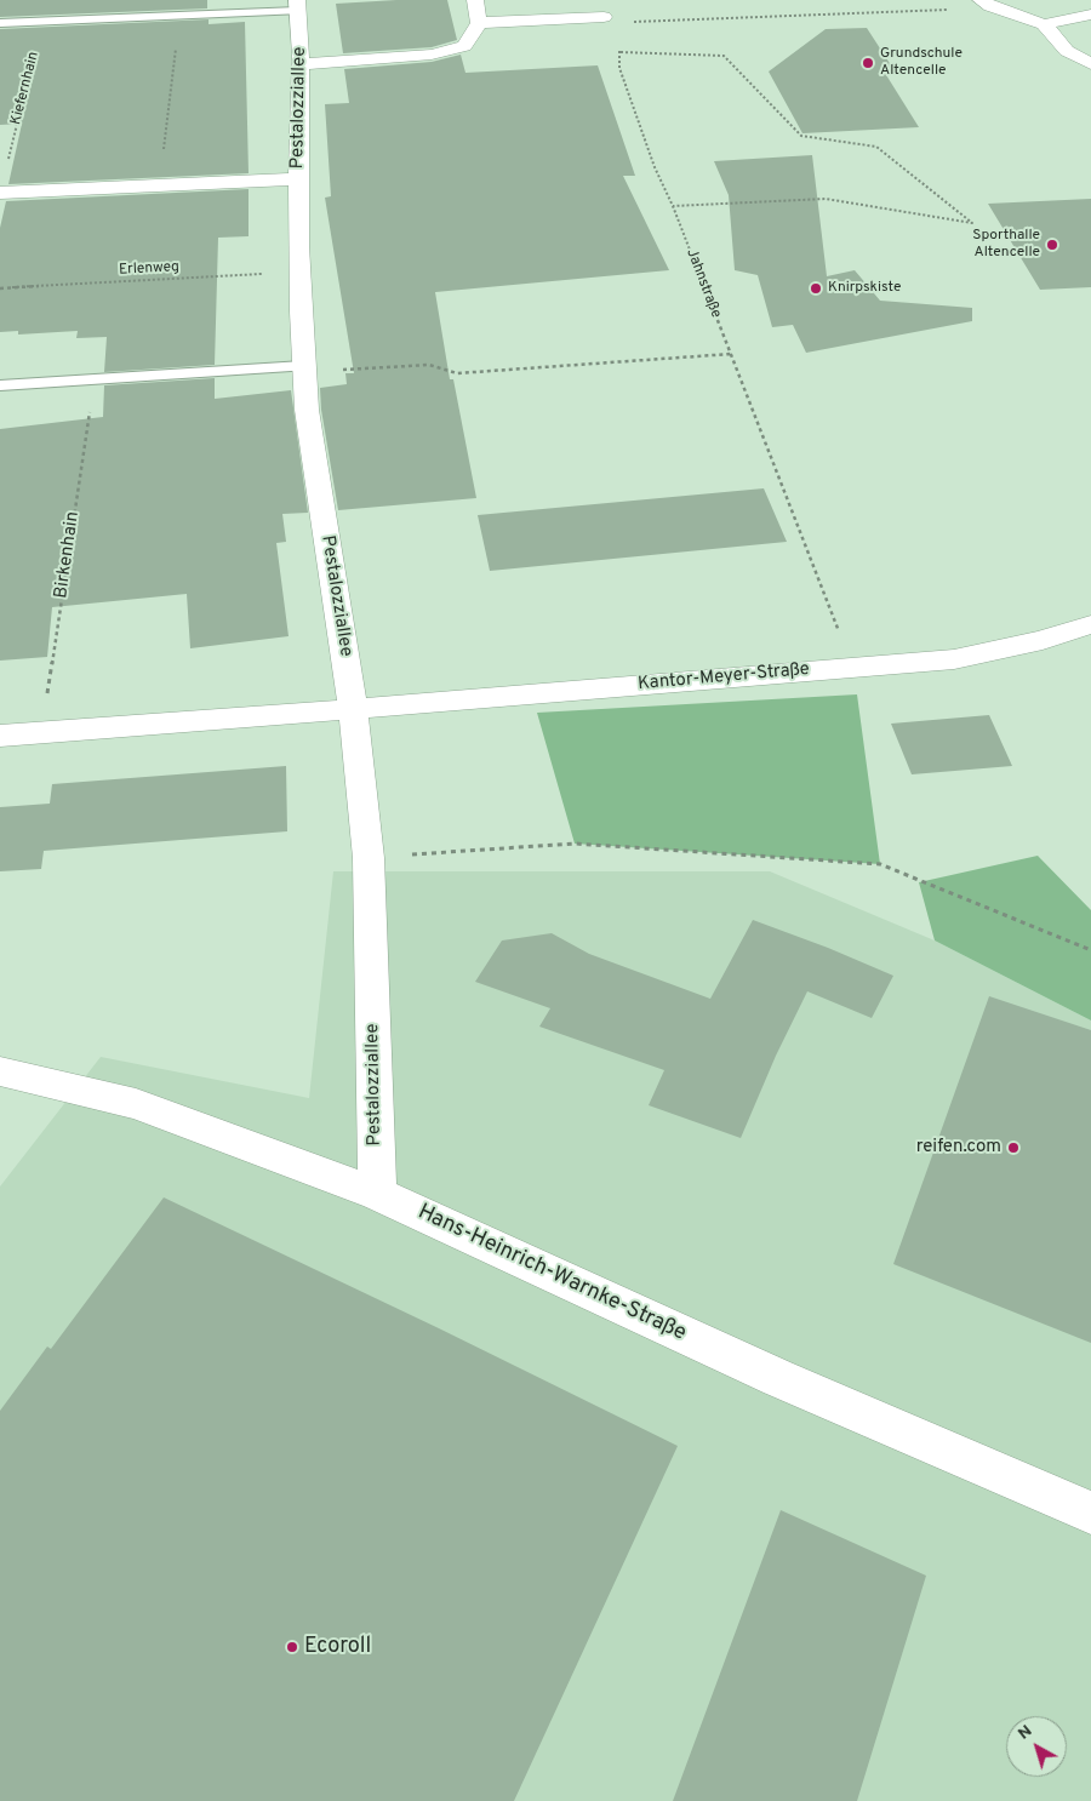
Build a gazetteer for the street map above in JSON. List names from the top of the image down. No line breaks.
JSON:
{"streets":{"street":["Pestalozziallee","Kantor-Meyer-Straße","Hans-Heinrich-Warnke-Straße"],"path":["Kiefernhain","Erlenweg","Jahnstraße","Birkenhain"]},"crossings":[["Pestalozziallee","Erlenweg"],["Pestalozziallee","Kantor-Meyer-Straße"],["Pestalozziallee","Hans-Heinrich-Warnke-Straße"],["Jahnstraße","Kantor-Meyer-Straße"]],"places":["Grundschule Altencelle","Sporthalle Altencelle","Knirpskiste","reifen.com","Ecoroll"],"north":"top left"}
